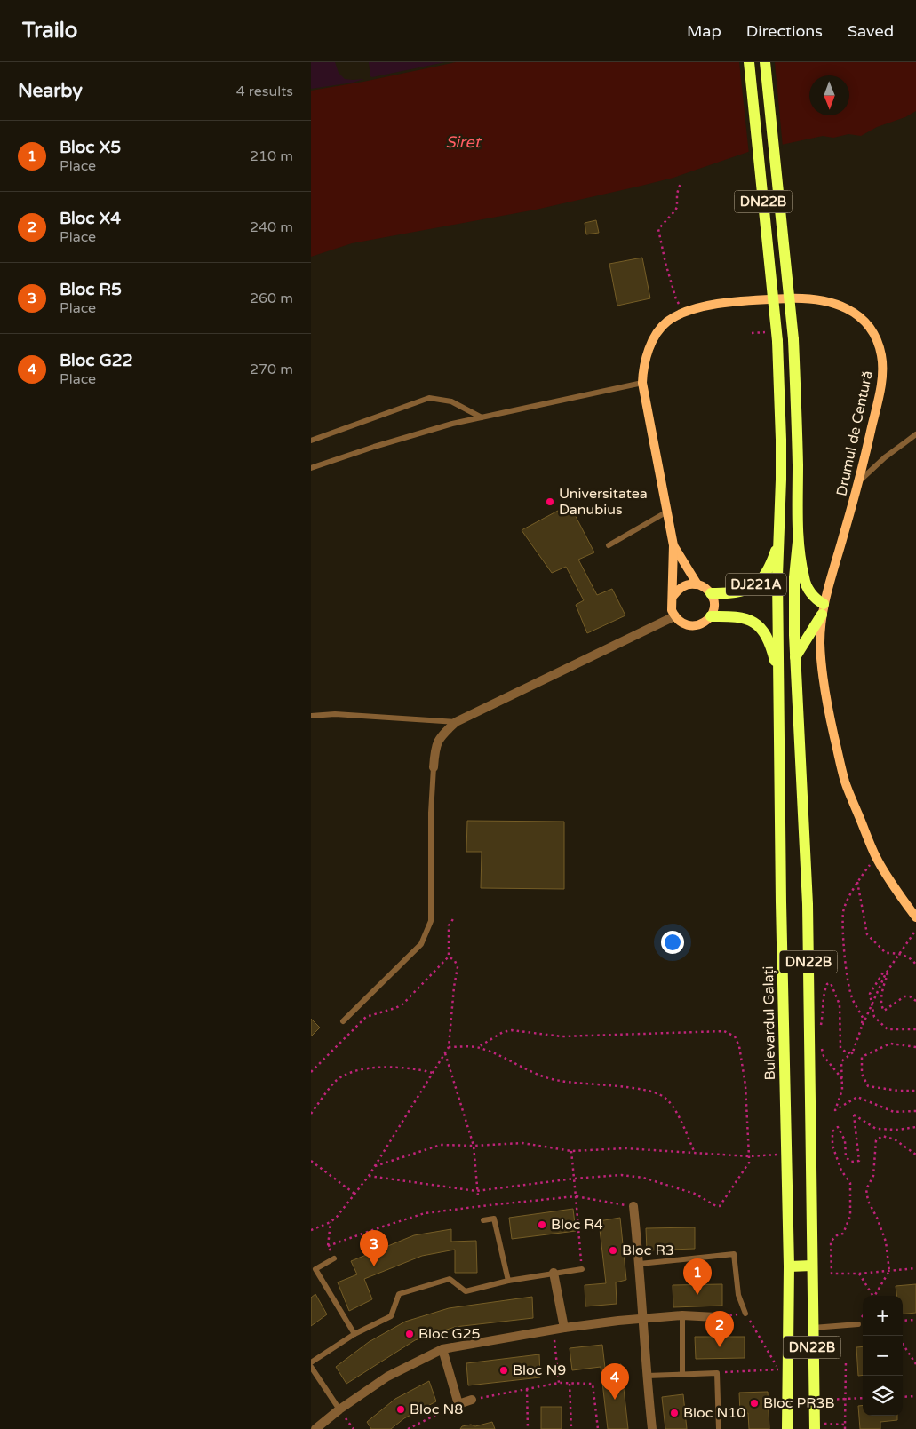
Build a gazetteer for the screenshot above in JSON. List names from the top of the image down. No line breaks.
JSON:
{"streets":{"main road":["DN22B","DJ221A","Bulevardul Galați"],"street":["Drumul de Centură"]},"crossings":[["DN22B","DJ221A"],["DN22B","Bulevardul Galați"],["Drumul de Centură","DJ221A"],["DJ221A","Bulevardul Galați"]],"water":["Siret"],"places":["Universitatea Danubius","Bloc R4","Bloc R3","Bloc G25","Bloc N9","Bloc PR3B","Bloc N8","Bloc N10"],"north":"bottom","page":{"header":"Trailo","nav":["Map","Directions","Saved"],"heading":["Nearby","4 results"],"list":[{"mark":"1","name":"Bloc X5","note":"Place","value":"210 m"},{"mark":"2","name":"Bloc X4","note":"Place","value":"240 m"},{"mark":"3","name":"Bloc R5","note":"Place","value":"260 m"},{"mark":"4","name":"Bloc G22","note":"Place","value":"270 m"}],"pins":["3","1","2","4"],"map_buttons":["+","−"]}}
